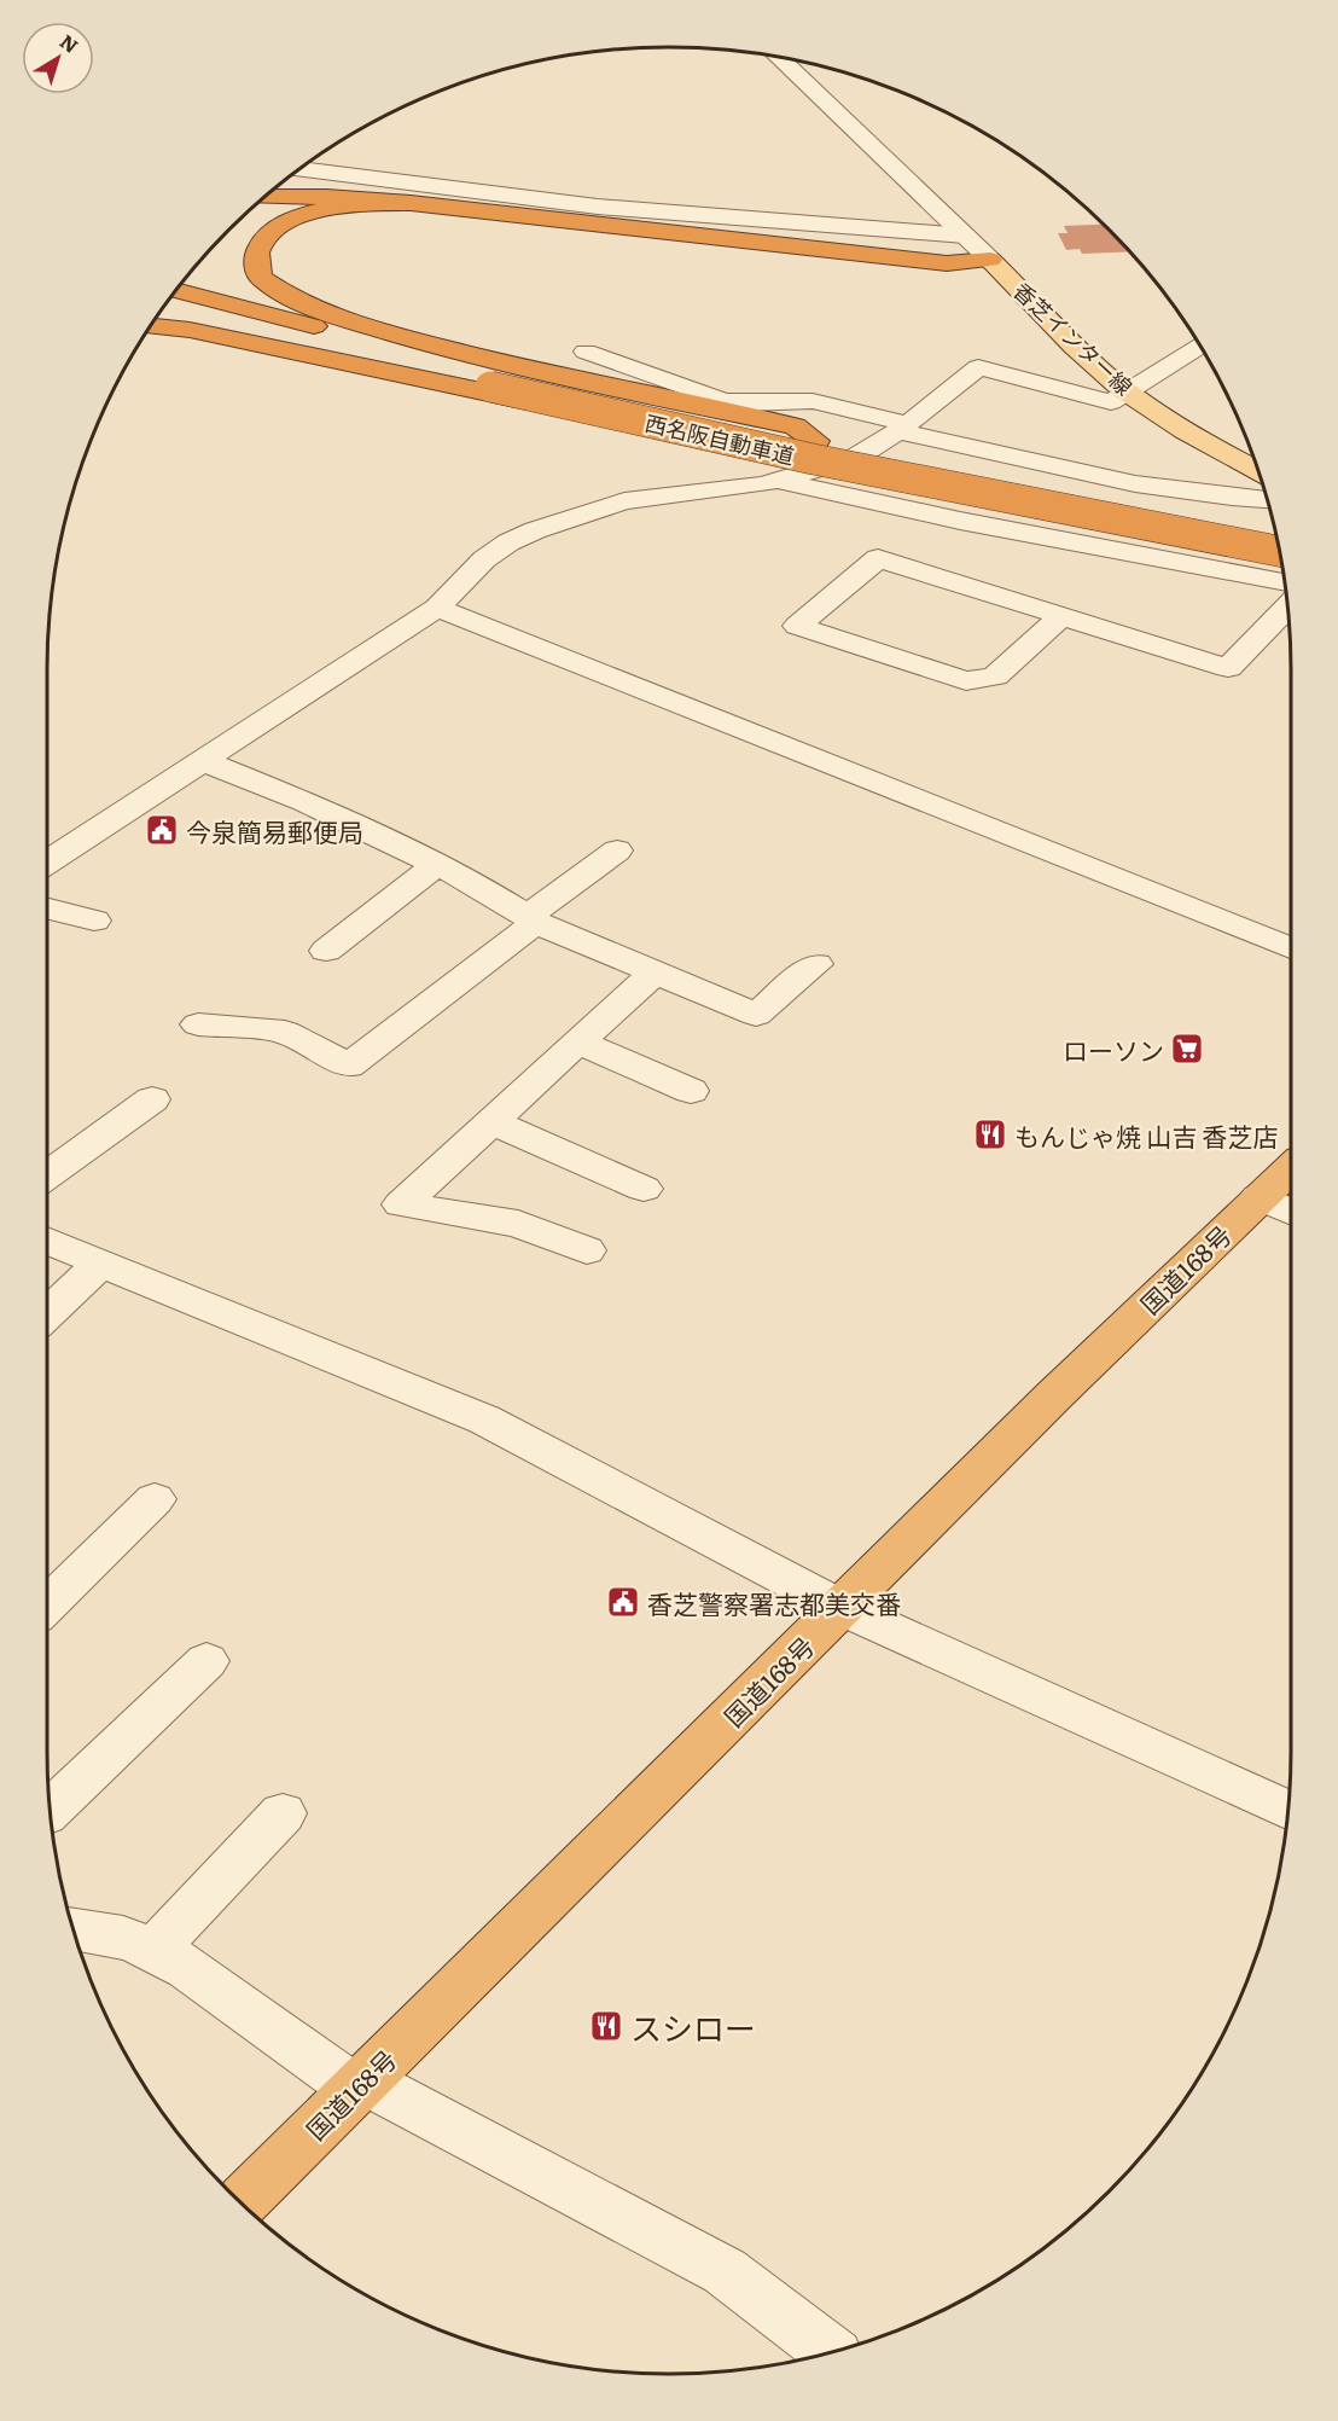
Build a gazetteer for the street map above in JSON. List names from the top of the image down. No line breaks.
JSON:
{"streets":{"highway":["西名阪自動車道","国道168号"],"main road":["香芝インター線"]},"places":{"public building":["今泉簡易郵便局","香芝警察署志都美交番"],"supermarket":["ローソン"],"restaurant":["もんじゃ焼 山吉 香芝店","スシロー"]},"north":"top right"}
